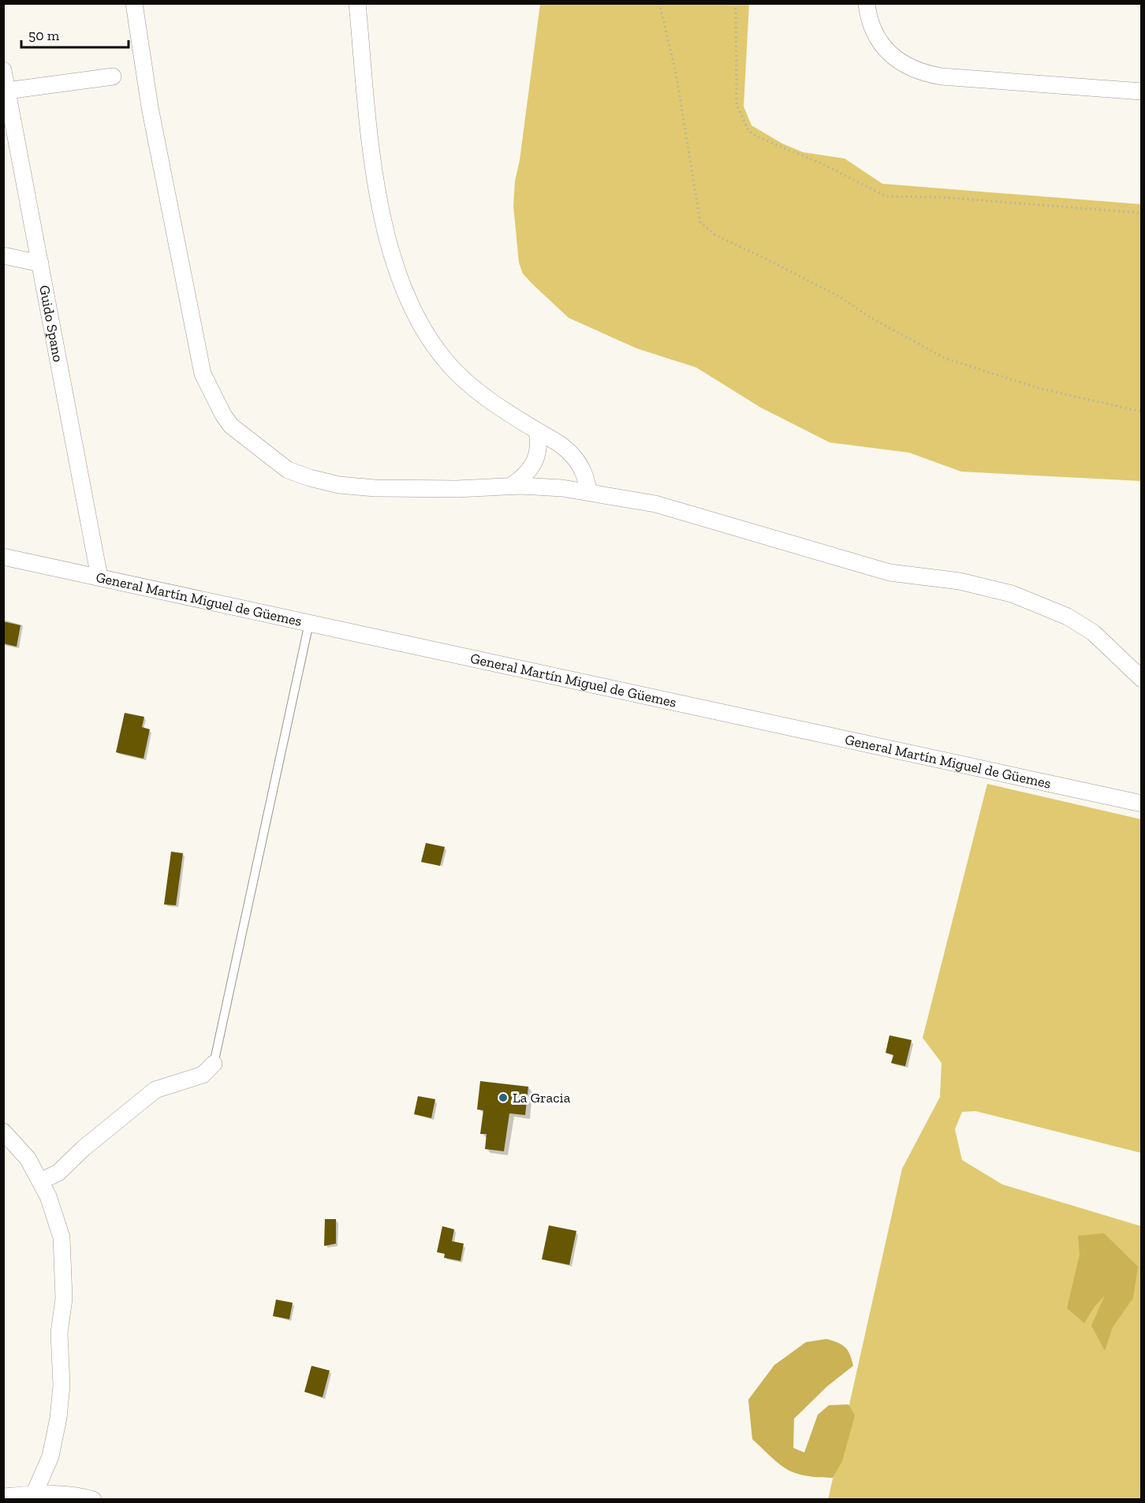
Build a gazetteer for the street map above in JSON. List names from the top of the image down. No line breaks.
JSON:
{"streets":{"street":["Guido Spano","General Martín Miguel de Güemes"]},"crossings":[["Guido Spano","General Martín Miguel de Güemes"]],"places":["La Gracia"],"scale_bar":"50 m"}
